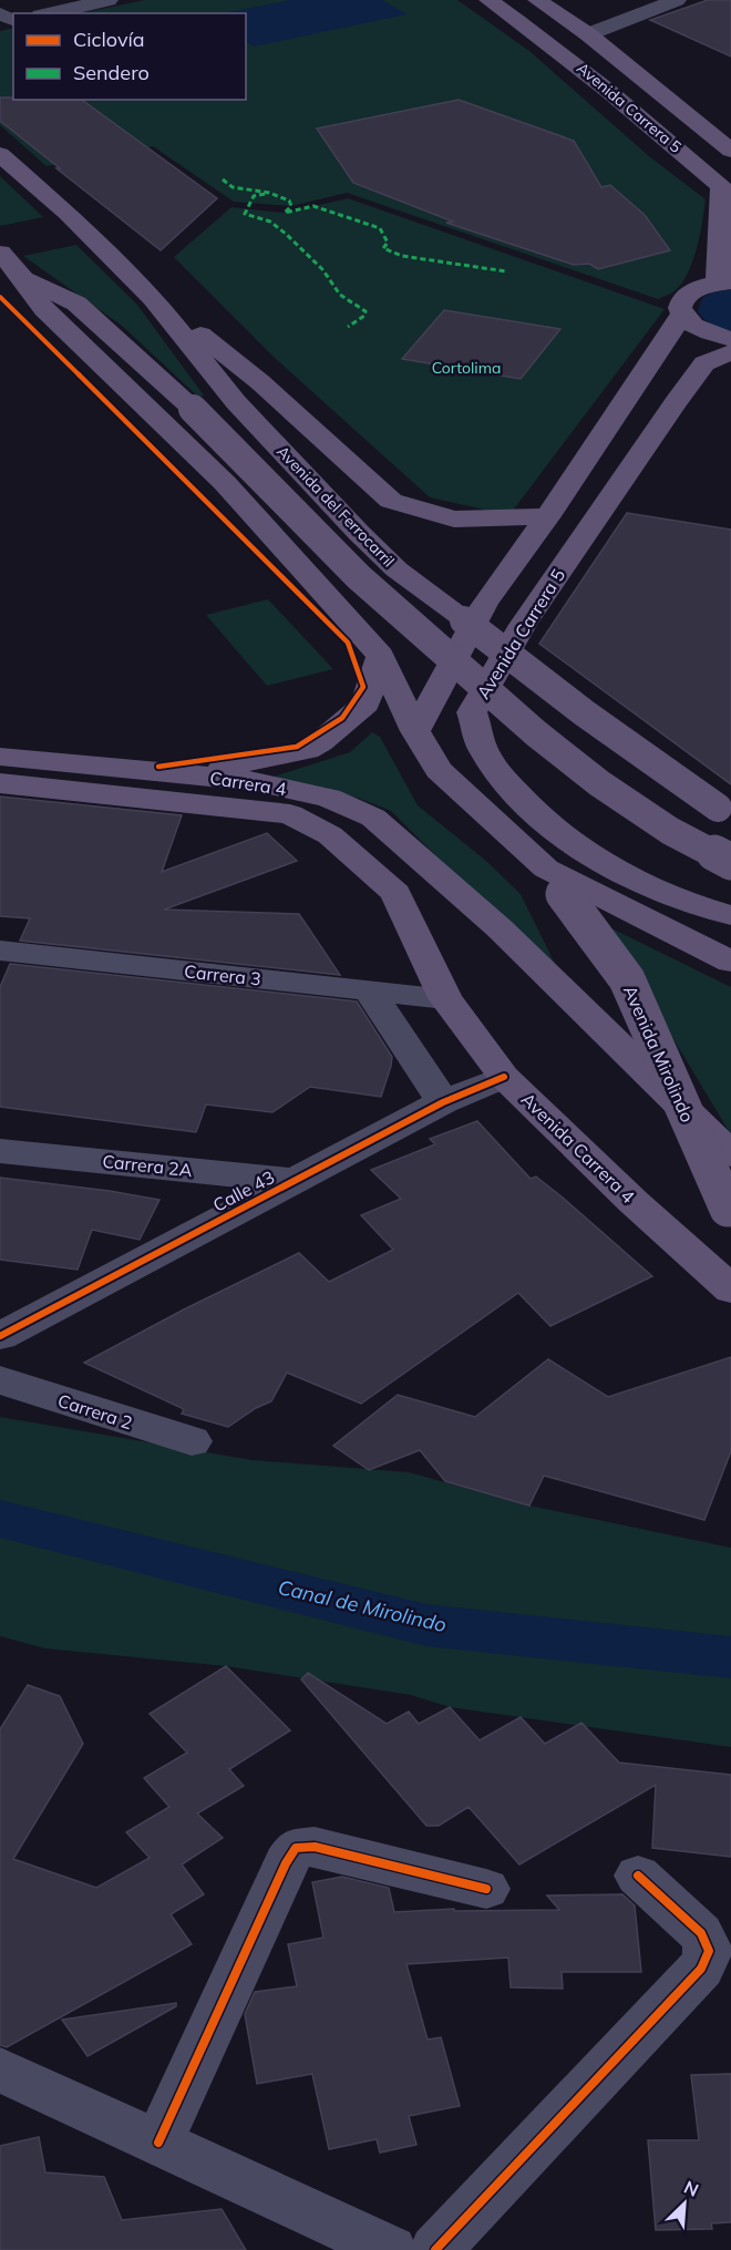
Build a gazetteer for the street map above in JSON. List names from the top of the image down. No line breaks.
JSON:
{"streets":{"main road":["Avenida Carrera 5","Avenida del Ferrocarril","Carrera 4","Avenida Mirolindo","Avenida Carrera 4"],"street":["Carrera 3","Carrera 2A","Calle 43","Carrera 2"]},"crossings":[["Carrera 4","Avenida Carrera 4"],["Carrera 3","Avenida Carrera 4"],["Avenida Carrera 4","Calle 43"],["Carrera 2A","Calle 43"]],"water":["Canal de Mirolindo"],"parks":["Cortolima"],"legend":["Ciclovía","Sendero"],"north":"top right"}
